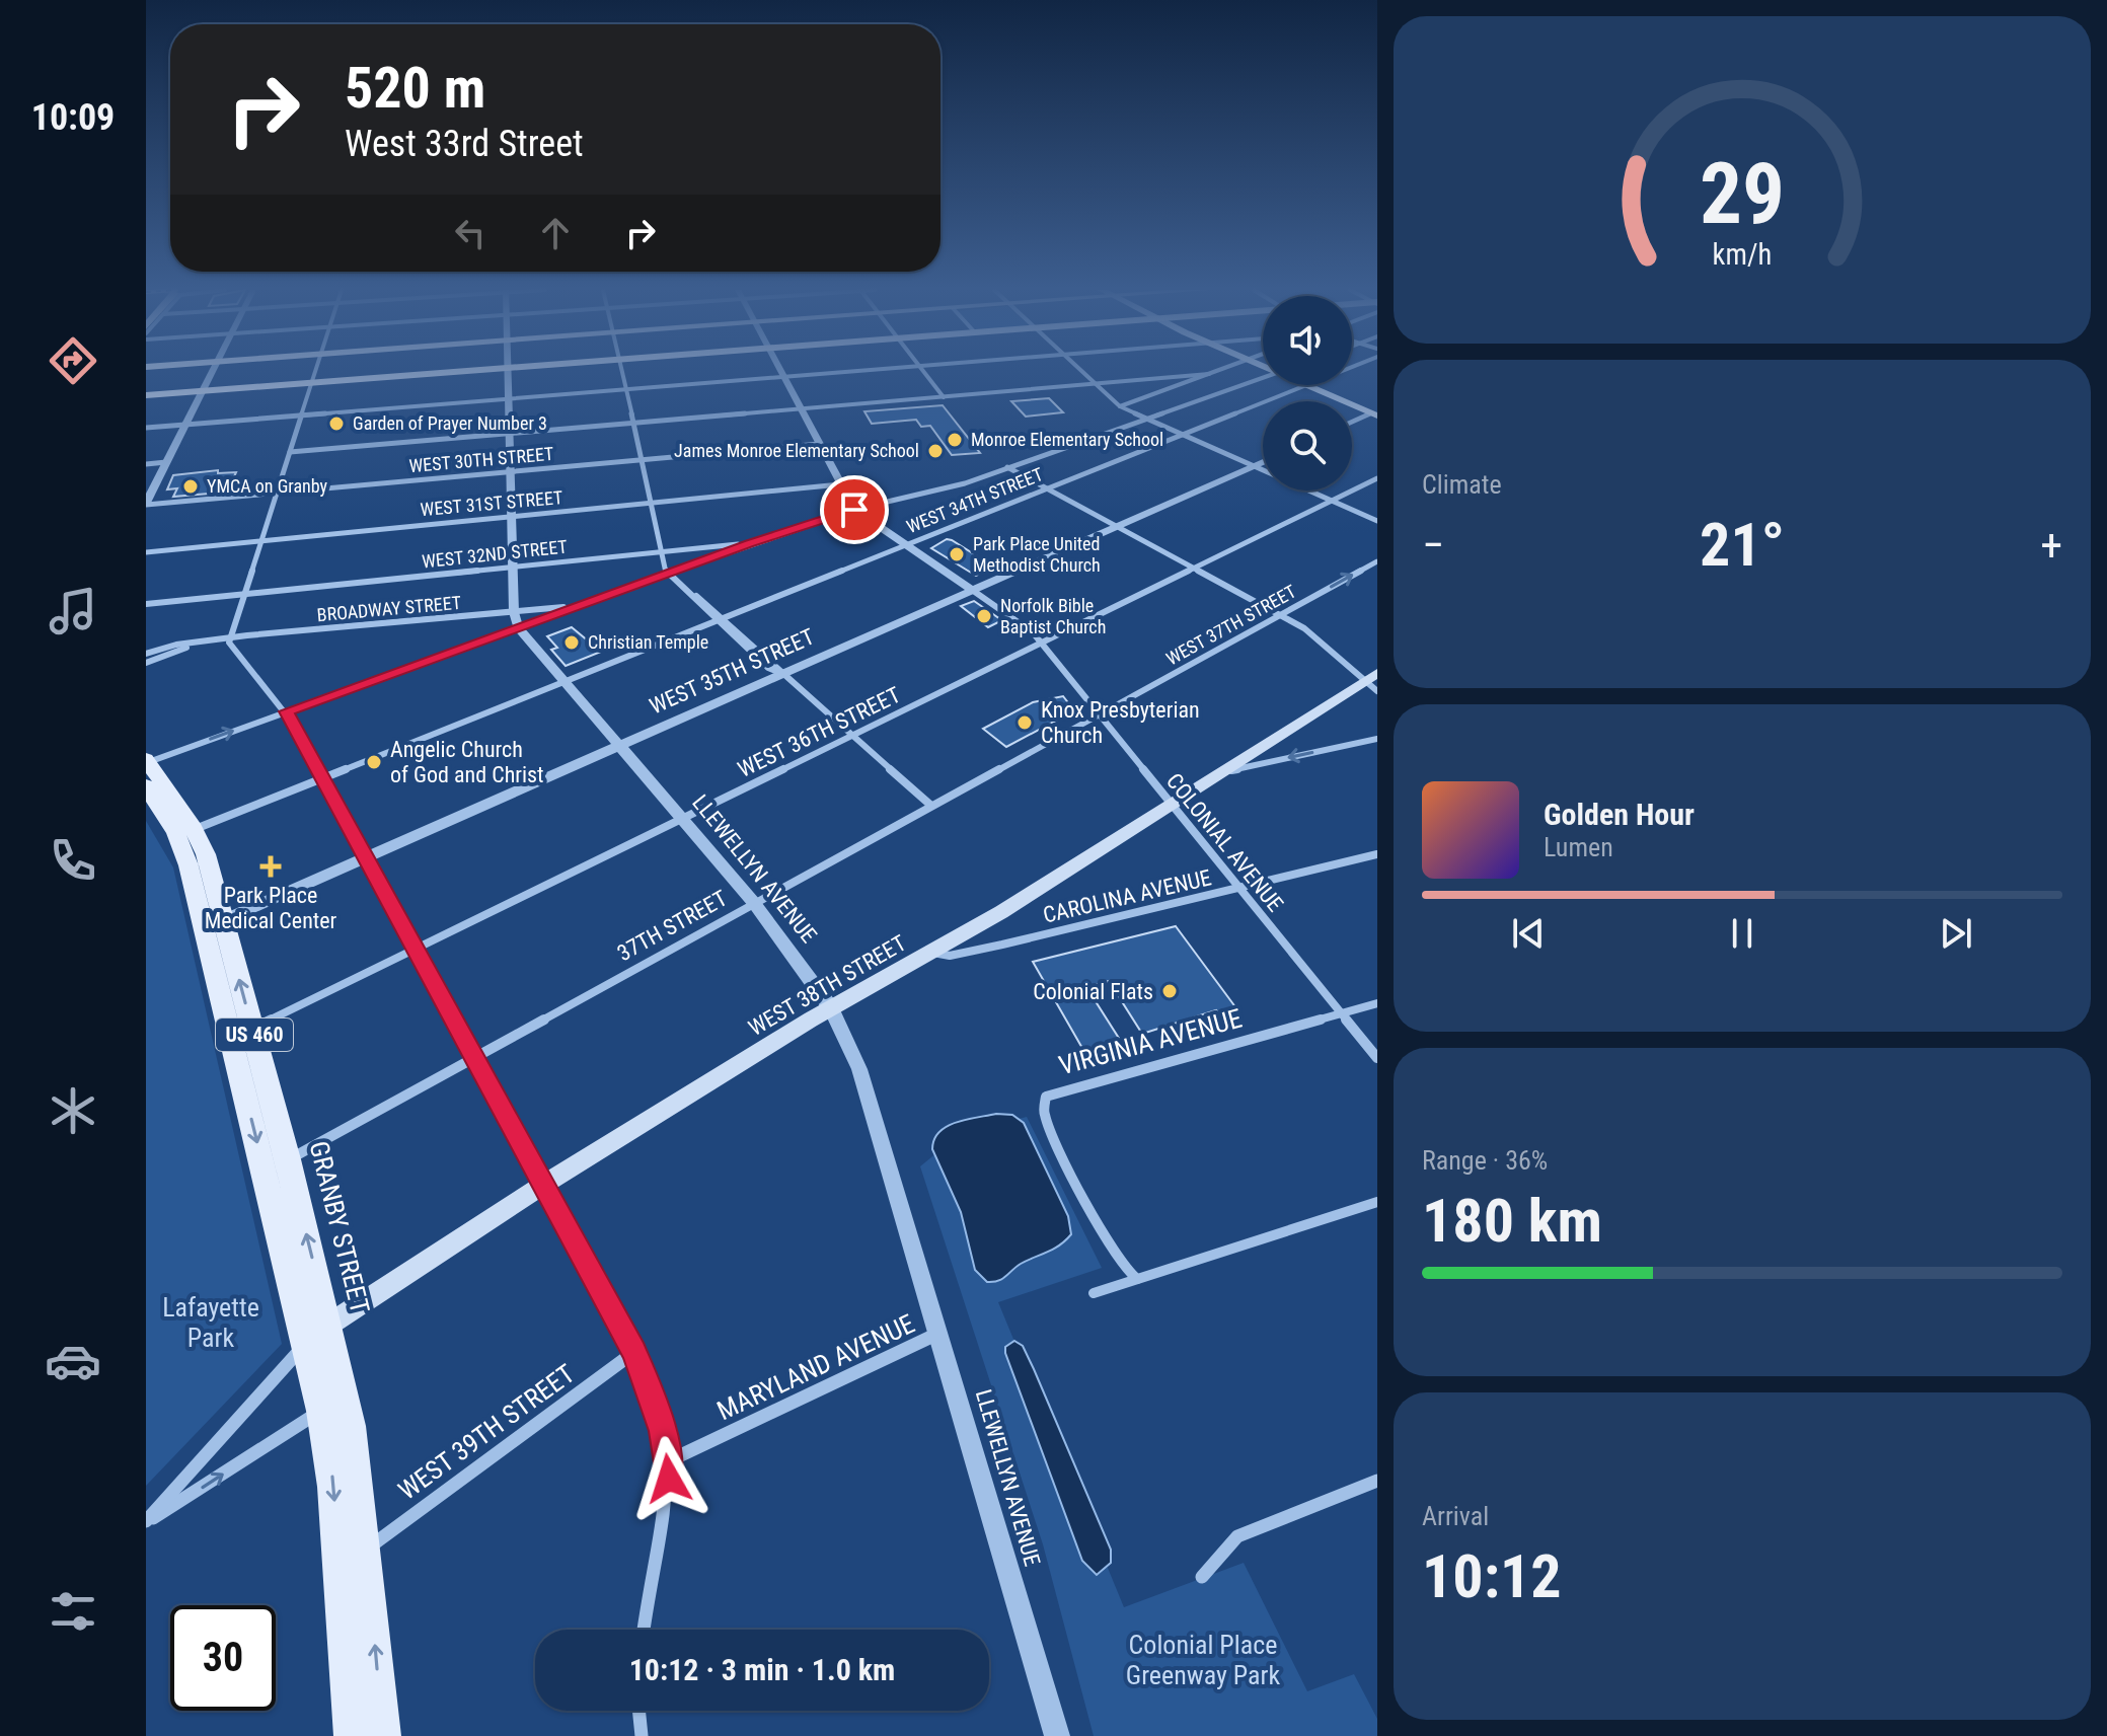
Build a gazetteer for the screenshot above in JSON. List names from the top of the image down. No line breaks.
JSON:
{"streets":{"main road":["WEST 38TH STREET","US 460","GRANBY STREET"],"street":["WEST 30TH STREET","WEST 34TH STREET","WEST 31ST STREET","WEST 32ND STREET","BROADWAY STREET","WEST 37TH STREET","WEST 35TH STREET","WEST 36TH STREET","COLONIAL AVENUE","LLEWELLYN AVENUE","CAROLINA AVENUE","37TH STREET","VIRGINIA AVENUE","MARYLAND AVENUE","WEST 39TH STREET"]},"crossings":[["WEST 30TH STREET","COLONIAL AVENUE"],["WEST 30TH STREET","LLEWELLYN AVENUE"],["WEST 34TH STREET","COLONIAL AVENUE"],["WEST 34TH STREET","LLEWELLYN AVENUE"],["WEST 34TH STREET","GRANBY STREET"],["WEST 31ST STREET","COLONIAL AVENUE"],["WEST 31ST STREET","LLEWELLYN AVENUE"],["WEST 32ND STREET","LLEWELLYN AVENUE"],["BROADWAY STREET","LLEWELLYN AVENUE"],["WEST 37TH STREET","COLONIAL AVENUE"],["WEST 37TH STREET","37TH STREET"],["WEST 35TH STREET","COLONIAL AVENUE"],["WEST 35TH STREET","LLEWELLYN AVENUE"],["WEST 35TH STREET","GRANBY STREET"],["WEST 36TH STREET","COLONIAL AVENUE"],["WEST 36TH STREET","LLEWELLYN AVENUE"],["WEST 36TH STREET","GRANBY STREET"],["COLONIAL AVENUE","CAROLINA AVENUE"],["COLONIAL AVENUE","37TH STREET"],["COLONIAL AVENUE","WEST 38TH STREET"],["COLONIAL AVENUE","VIRGINIA AVENUE"],["LLEWELLYN AVENUE","37TH STREET"],["LLEWELLYN AVENUE","WEST 38TH STREET"],["LLEWELLYN AVENUE","MARYLAND AVENUE"],["CAROLINA AVENUE","WEST 38TH STREET"],["37TH STREET","GRANBY STREET"],["WEST 38TH STREET","GRANBY STREET"],["GRANBY STREET","WEST 39TH STREET"]],"one_way":["WEST 37TH STREET"],"parks":["Lafayette Park","Colonial Place Greenway Park"],"places":{"other":["Garden of Prayer Number 3","Monroe Elementary School","James Monroe Elementary School","YMCA on Granby","Park Place United Methodist Church","Norfolk Bible Baptist Church","Christian Temple","Knox Presbyterian Church","Angelic Church of God and Christ","Colonial Flats"],"health":["Park Place Medical Center"]},"page":{"tabs":"10:09","turn":["520 m","West 33rd Street"],"tile":["Climate",["Range · 36%","180 km"],["Arrival","10:12"]],"heat":["−","21°","+"],"song":["Golden Hour","Lumen"],"limit":"30","trip":"10:12 · 3 min · 1.0 km","gauge":["29","km/h"]}}
